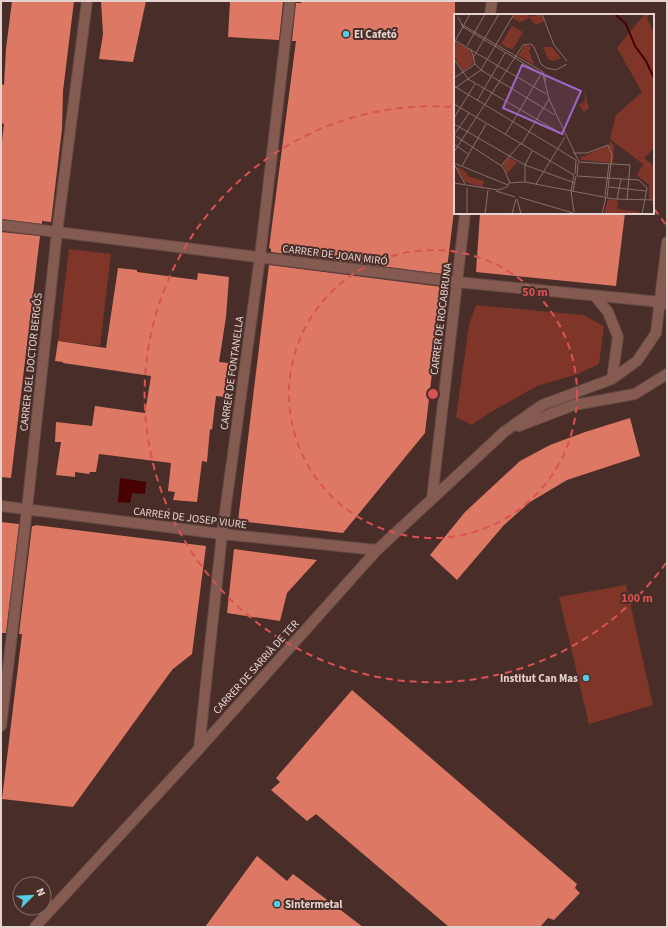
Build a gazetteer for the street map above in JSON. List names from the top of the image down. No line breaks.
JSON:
{"streets":{"street":["CARRER DE JOAN MIRÓ","CARRER DE ROCABRUNA","CARRER DEL DOCTOR BERGÓS","CARRER DE FONTANELLA","CARRER DE JOSEP VIURE","CARRER DE SARRIÀ DE TER"]},"crossings":[["CARRER DE JOAN MIRÓ","CARRER DE ROCABRUNA"],["CARRER DE JOAN MIRÓ","CARRER DEL DOCTOR BERGÓS"],["CARRER DE JOAN MIRÓ","CARRER DE FONTANELLA"],["CARRER DE JOAN MIRÓ","CARRER DE SARRIÀ DE TER"],["CARRER DE ROCABRUNA","CARRER DE SARRIÀ DE TER"],["CARRER DEL DOCTOR BERGÓS","CARRER DE JOSEP VIURE"],["CARRER DE FONTANELLA","CARRER DE JOSEP VIURE"],["CARRER DE FONTANELLA","CARRER DE SARRIÀ DE TER"],["CARRER DE JOSEP VIURE","CARRER DE SARRIÀ DE TER"]],"places":["El Cafetó","Institut Can Mas","Sintermetal"],"north":"top right","rings":["50 m","100 m"]}
